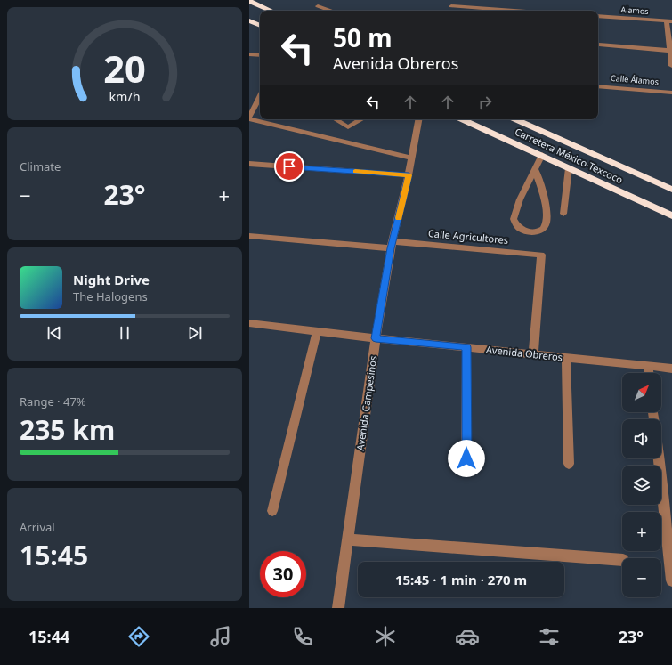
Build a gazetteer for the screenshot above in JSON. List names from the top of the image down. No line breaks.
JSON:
{"streets":{"highway":["Carretera México-Texcoco"],"street":["Alamos","Calle Álamos","Calle Agricultores","Avenida Obreros","Avenida Campesinos"]},"crossings":[["Calle Agricultores","Avenida Obreros"],["Calle Agricultores","Avenida Campesinos"],["Avenida Obreros","Avenida Campesinos"]],"north":"top right","page":{"turn":["50 m","Avenida Obreros"],"tile":["Climate",["Range · 47%","235 km"],["Arrival","15:45"]],"heat":["−","23°","+"],"song":["Night Drive","The Halogens"],"map_buttons":["+","−"],"limit":"30","trip":"15:45 · 1 min · 270 m","tabs":["15:44","23°"],"gauge":["20","km/h"]}}
